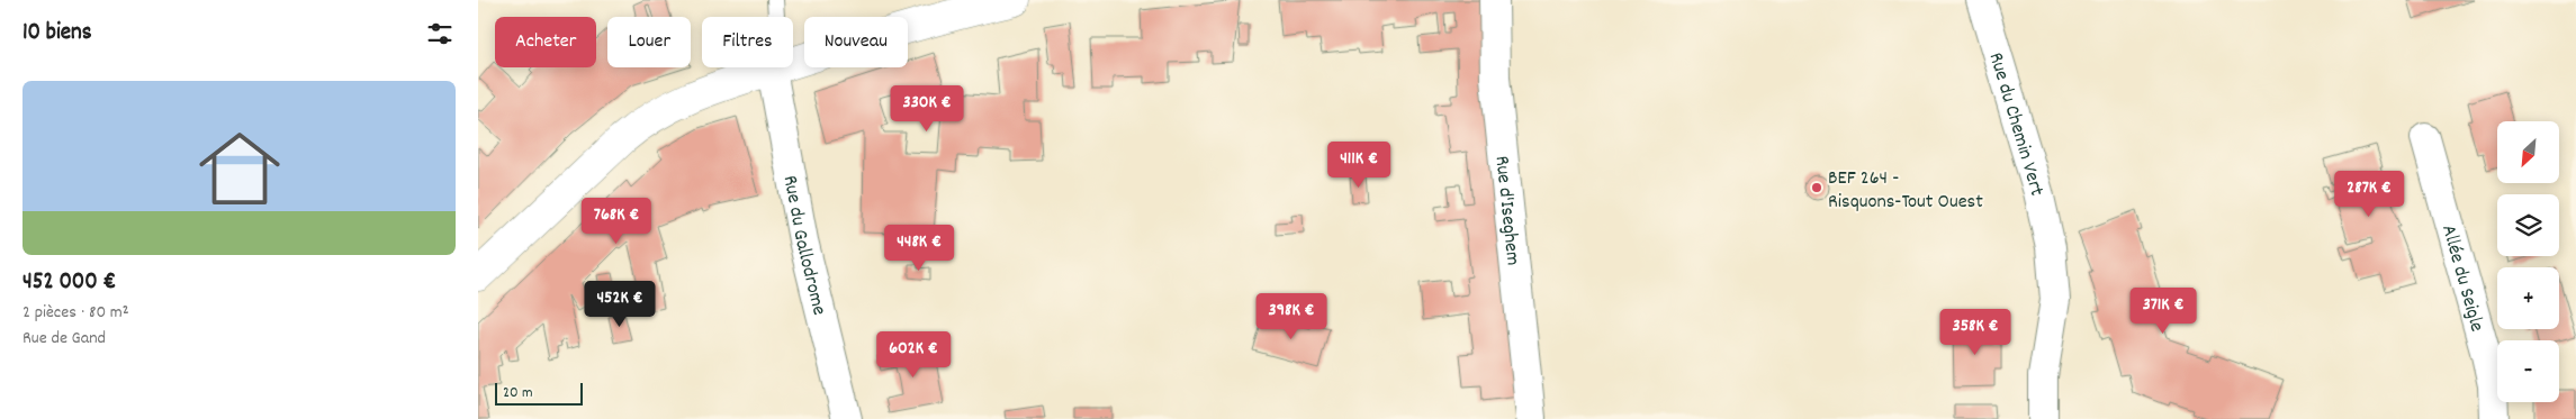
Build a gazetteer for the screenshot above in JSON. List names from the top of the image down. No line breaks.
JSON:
{"streets":{"street":["Rue du Chemin Vert","Rue d'Iseghem","Rue du Gallodrome","Allée du Seigle"]},"places":["BEF 264 - Risquons-Tout Ouest"],"scale_bar":"20 m","north":"bottom left","page":{"heading":"10 biens","chip":["Acheter","Louer","Filtres","Nouveau"],"list":[{"name":"452 000 €","note":"2 pièces · 80 m² · Rue de Gand"}],"price":["330K €","411K €","287K €","768K €","448K €","452K €","371K €","398K €","358K €","602K €"],"map_buttons":["+","−"],"scale":"20 m"}}
